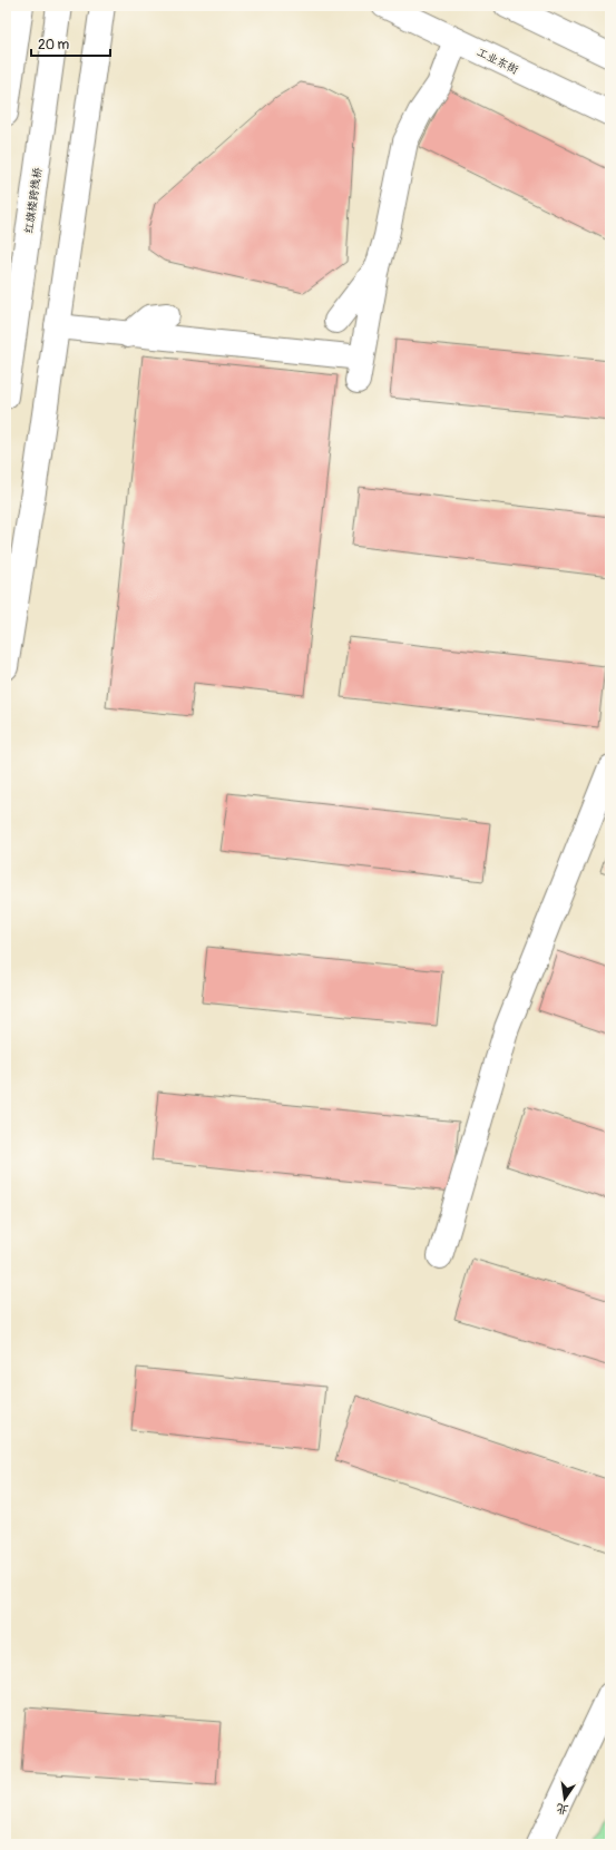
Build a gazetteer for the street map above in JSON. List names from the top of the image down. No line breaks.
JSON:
{"streets":{"main road":["工业东街","红旗楼跨线桥"]},"scale_bar":"20 m","north":"bottom"}
